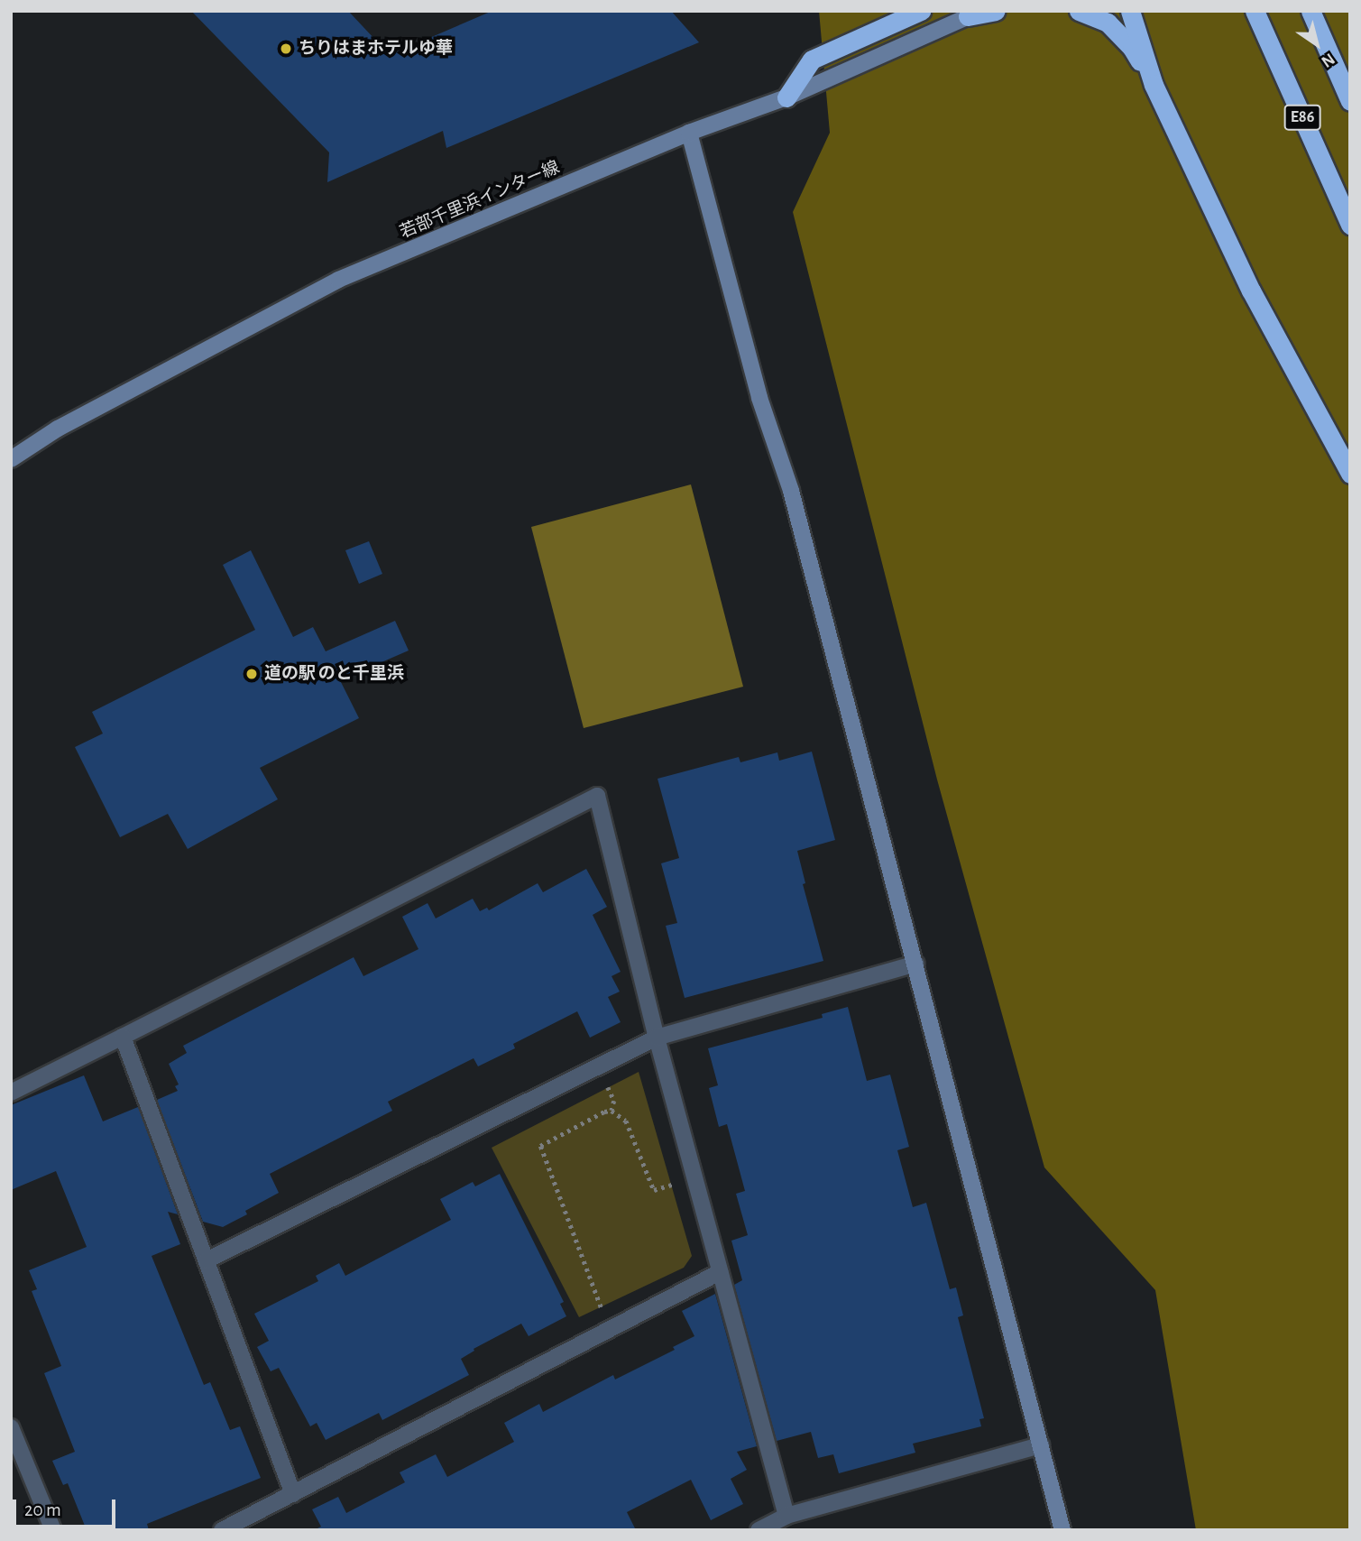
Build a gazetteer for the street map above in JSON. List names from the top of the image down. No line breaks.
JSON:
{"streets":{"highway":["E86"],"street":["若部千里浜インター線"]},"places":["ちりはまホテルゆ華","道の駅 のと千里浜"],"scale_bar":"20 m","north":"bottom right"}
